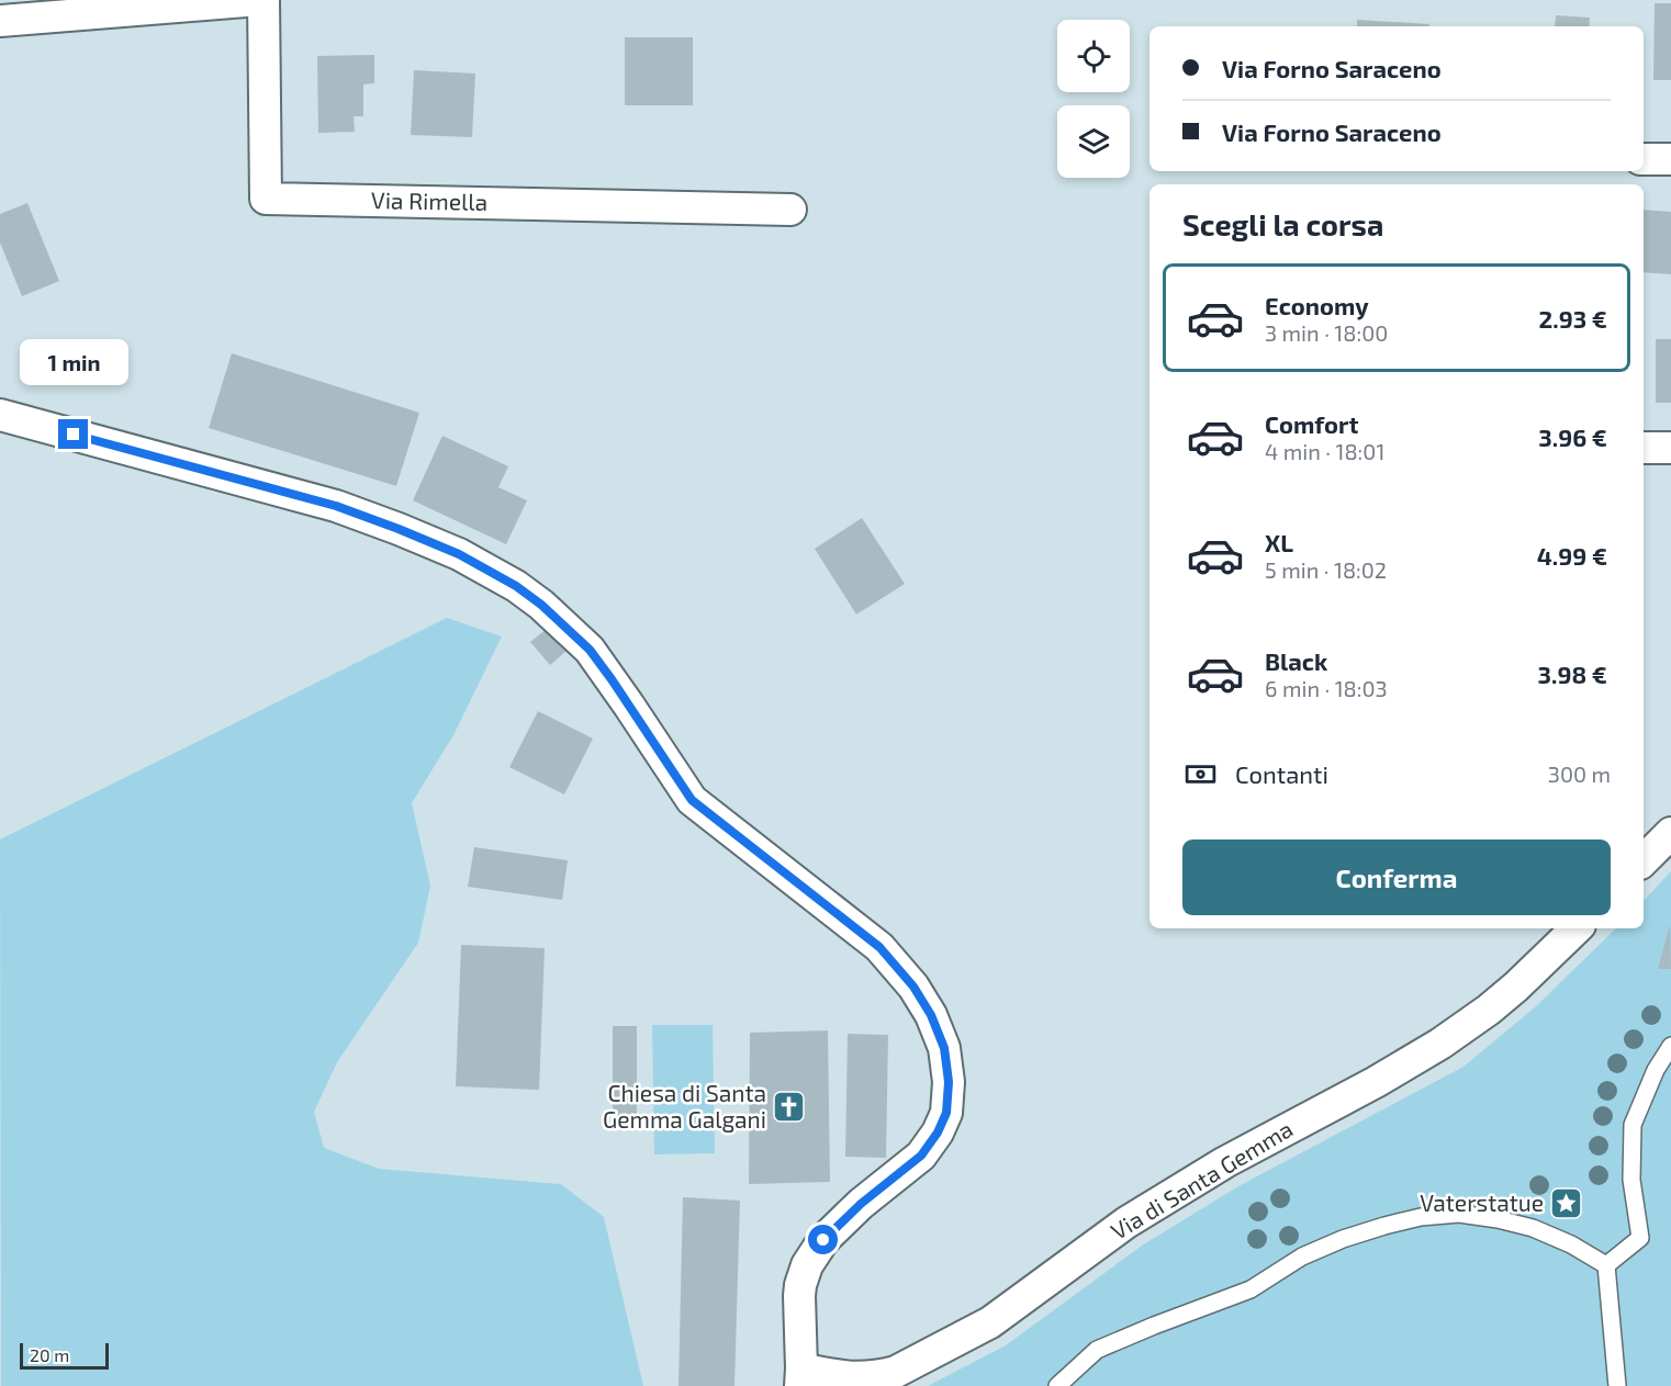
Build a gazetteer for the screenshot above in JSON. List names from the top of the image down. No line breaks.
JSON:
{"streets":{"street":["Via Rimella","Via di Santa Gemma"]},"places":{"church":["Chiesa di Santa Gemma Galgani"],"place":["Vaterstatue"]},"scale_bar":"20 m","page":{"banner":["Via Forno Saraceno","Via Forno Saraceno"],"heading":"Scegli la corsa","list":[{"name":"Economy","note":"3 min · 18:00","value":"2.93 €"},{"name":"Comfort","note":"4 min · 18:01","value":"3.96 €"},{"name":"XL","note":"5 min · 18:02","value":"4.99 €"},{"name":"Black","note":"6 min · 18:03","value":"3.98 €"}],"bubble":"1 min","pay":["Contanti","300 m"],"buttons":"Conferma","scale":"20 m"}}
